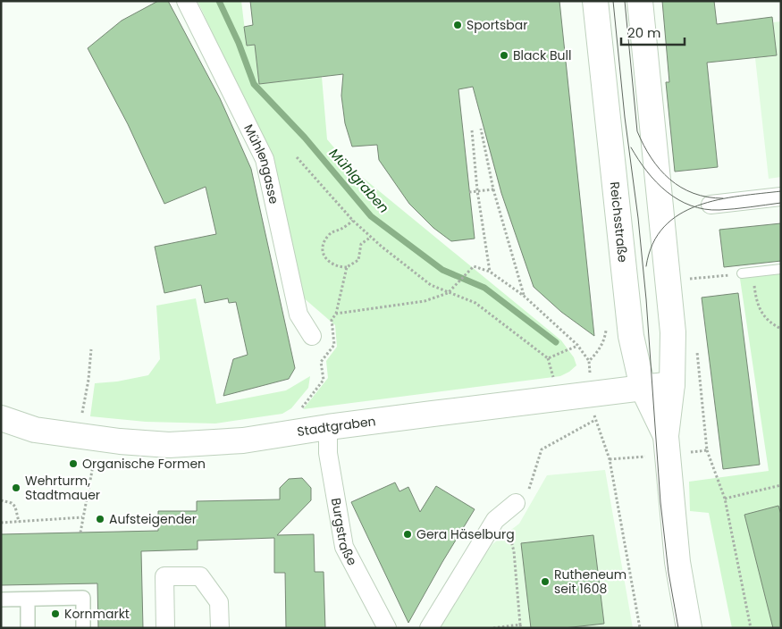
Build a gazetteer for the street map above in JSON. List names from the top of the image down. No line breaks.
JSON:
{"streets":{"main road":["Reichsstraße","Stadtgraben"],"street":["Mühlengasse","Burgstraße"]},"crossings":[["Reichsstraße","Stadtgraben"],["Stadtgraben","Burgstraße"]],"water":["Mühlgraben"],"places":["Sportsbar","Black Bull","Organische Formen","Wehrturm, Stadtmauer","Aufsteigender","Gera Häselburg","Rutheneum seit 1608","Kornmarkt"],"scale_bar":"20 m"}
